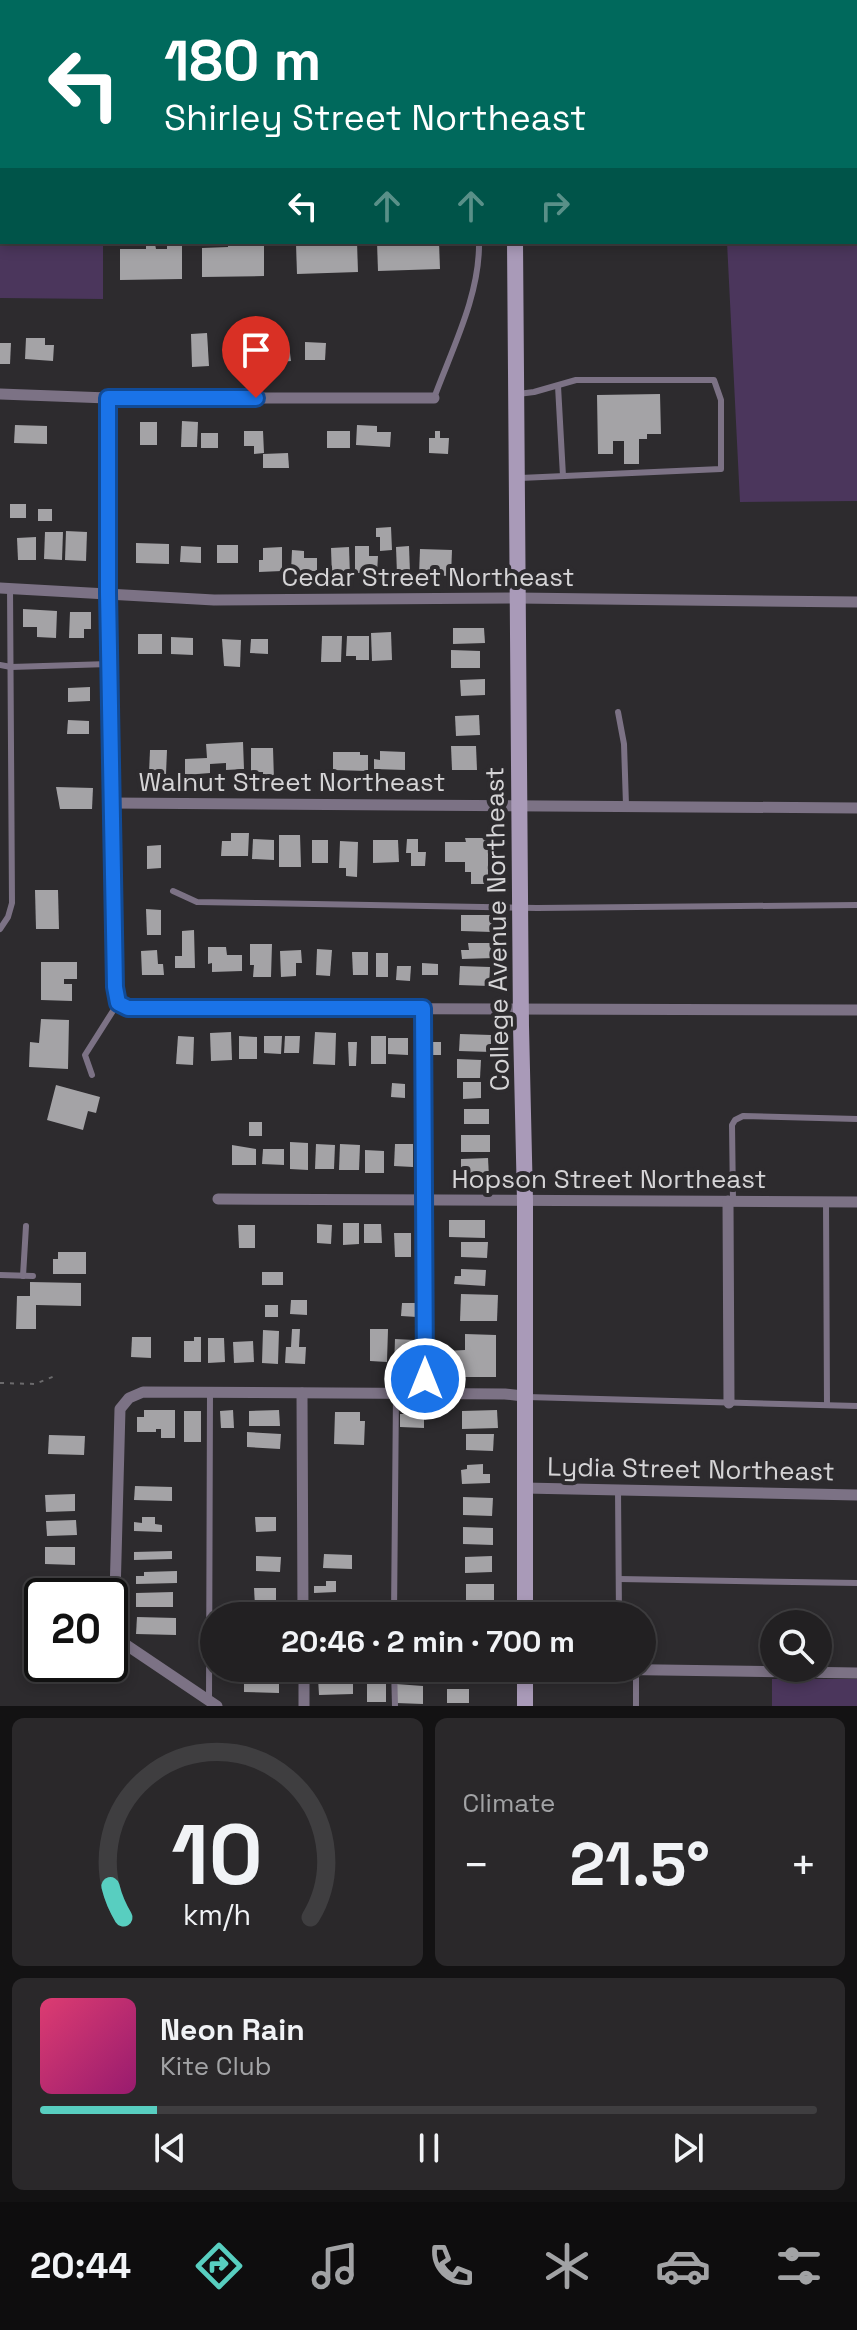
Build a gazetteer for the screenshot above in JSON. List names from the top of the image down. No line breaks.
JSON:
{"streets":{"main road":["College Avenue Northeast"],"street":["Cedar Street Northeast","Walnut Street Northeast","Hopson Street Northeast","Lydia Street Northeast"]},"crossings":[["Cedar Street Northeast","College Avenue Northeast"],["Walnut Street Northeast","College Avenue Northeast"],["College Avenue Northeast","Hopson Street Northeast"],["College Avenue Northeast","Lydia Street Northeast"]],"page":{"turn":["180 m","Shirley Street Northeast"],"limit":"20","trip":"20:46 · 2 min · 700 m","tile":"Climate","heat":["−","21.5°","+"],"song":["Neon Rain","Kite Club"],"tabs":"20:44","gauge":["10","km/h"]}}
